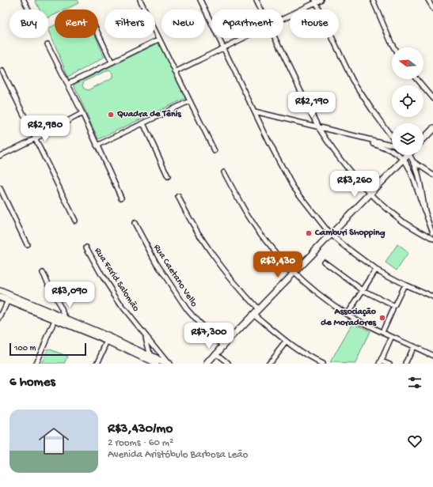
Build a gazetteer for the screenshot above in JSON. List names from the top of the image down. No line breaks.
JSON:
{"streets":{"street":["Rua Caetano Vello","Rua Farid Salomão"]},"places":["Quadra de Tênis","Camburi Shopping","Associação de Moradores"],"scale_bar":"100 m","north":"left","page":{"chip":["Buy","Rent","Filters","New","Apartment","House"],"price":["R$2,190","R$2,980","R$3,260","R$3,430","R$3,090","R$7,300"],"scale":"100 m","heading":"6 homes","list":[{"name":"R$3,430/mo","note":"2 rooms · 60 m² · Avenida Aristóbulo Barbosa Leão"}]}}
